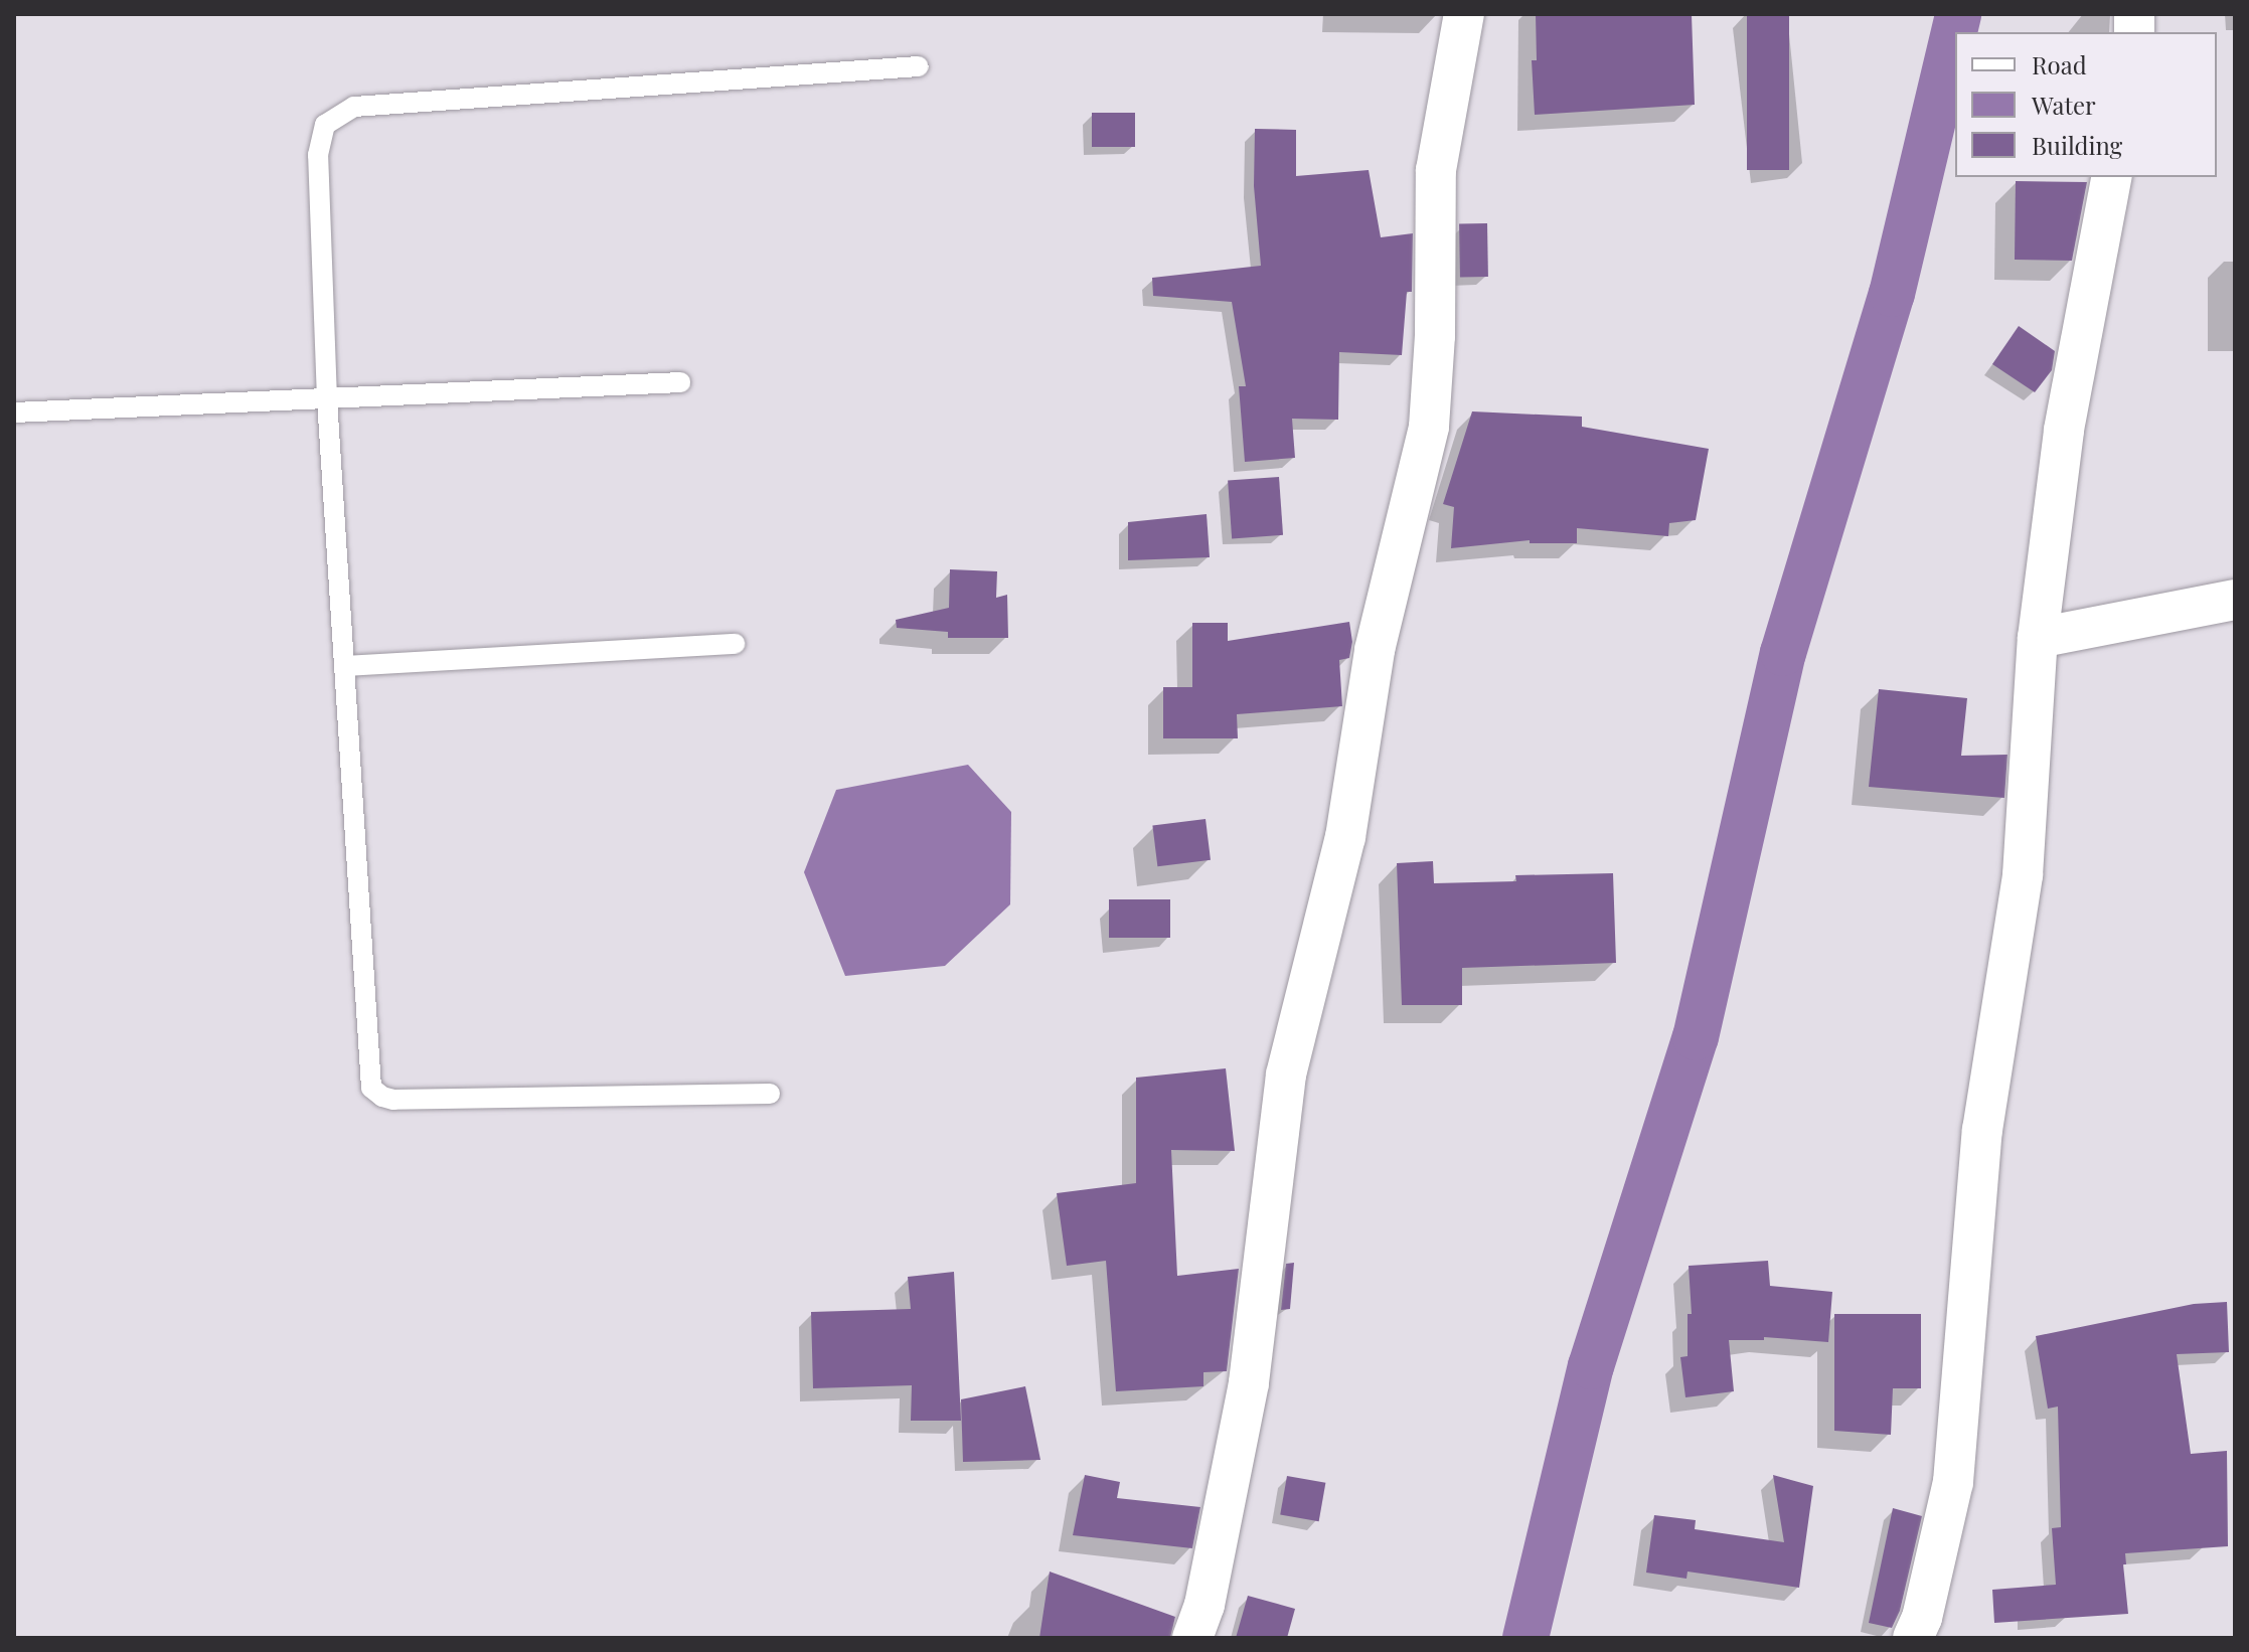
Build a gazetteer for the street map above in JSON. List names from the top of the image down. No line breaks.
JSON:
{"legend":["Road","Water","Building"]}
